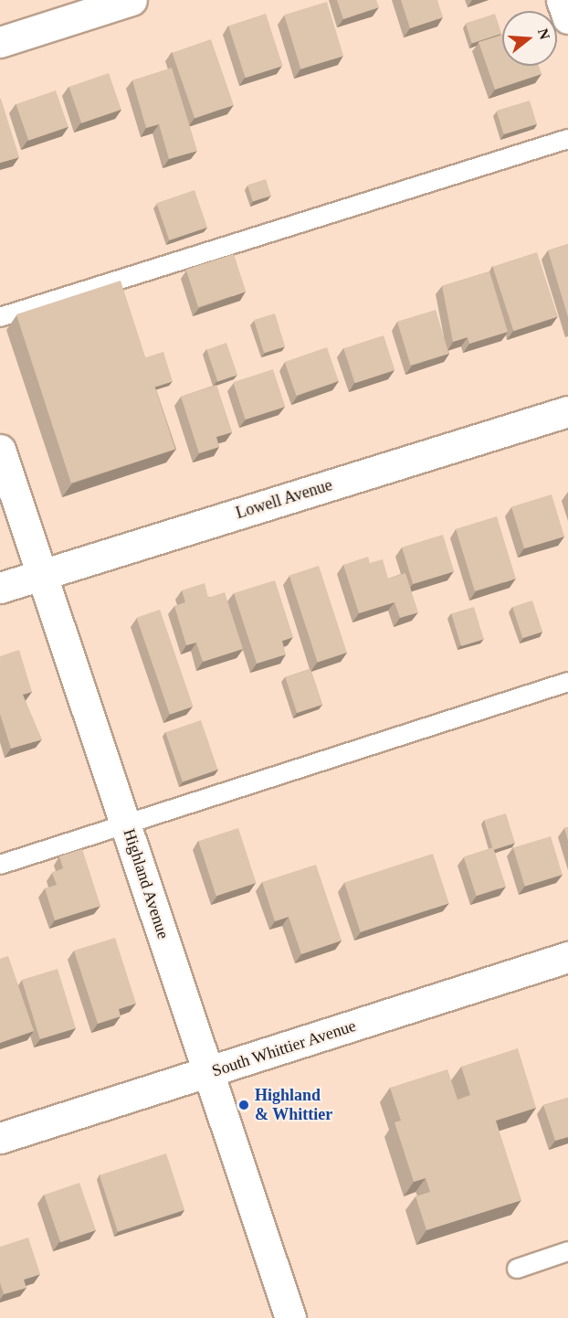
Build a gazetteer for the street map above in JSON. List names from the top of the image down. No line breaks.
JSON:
{"streets":{"street":["Lowell Avenue","Highland Avenue","South Whittier Avenue"]},"crossings":[["Lowell Avenue","Highland Avenue"],["Highland Avenue","South Whittier Avenue"]],"places":["Highland & Whittier"],"north":"right"}
